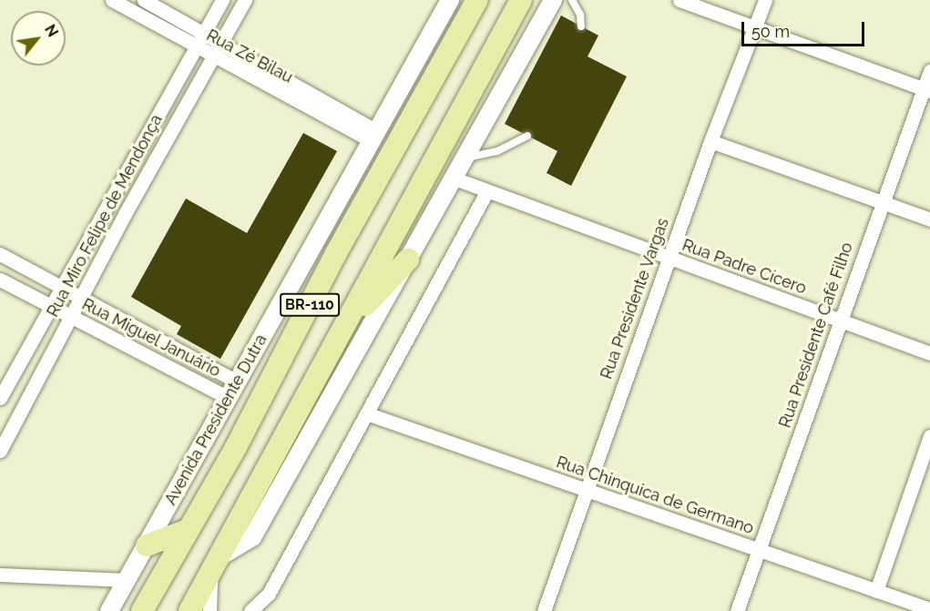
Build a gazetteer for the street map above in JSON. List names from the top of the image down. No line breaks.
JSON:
{"streets":{"main road":["BR-110","Avenida Presidente Dutra"],"street":["Rua Zé Bilau","Rua Miro Felipe de Mendonça","Rua Padre Cícero","Rua Presidente Vargas","Rua Presidente Café Filho","Rua Miguel Januário","Rua Chinquica de Germano"]},"crossings":[["Rua Zé Bilau","Rua Miro Felipe de Mendonça"],["Rua Zé Bilau","Avenida Presidente Dutra"],["Rua Miro Felipe de Mendonça","Rua Miguel Januário"],["Rua Padre Cícero","Rua Presidente Vargas"],["Rua Padre Cícero","Rua Presidente Café Filho"],["Rua Presidente Vargas","Rua Chinquica de Germano"],["Rua Presidente Café Filho","Rua Chinquica de Germano"],["Rua Miguel Januário","Avenida Presidente Dutra"]],"scale_bar":"50 m","north":"top right"}
